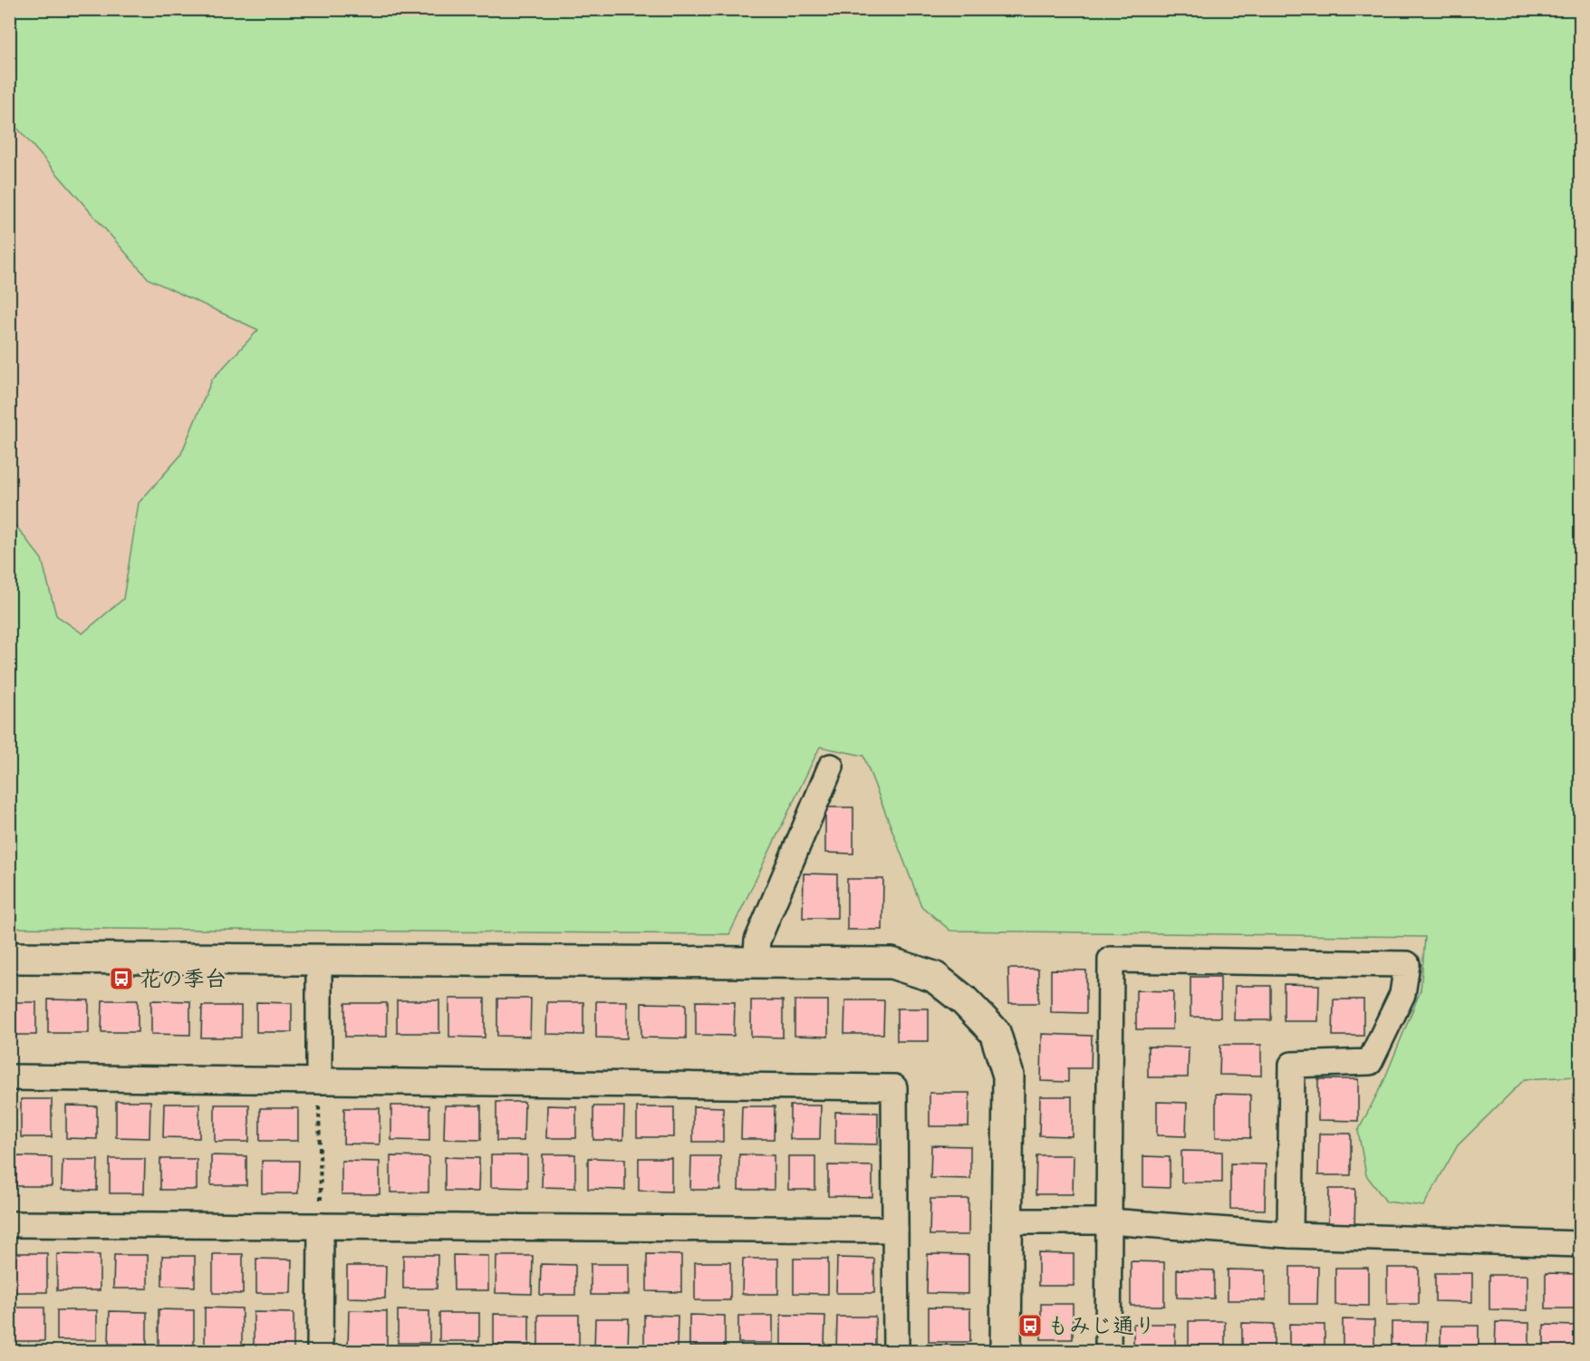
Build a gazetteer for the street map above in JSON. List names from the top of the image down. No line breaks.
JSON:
{"places":{"bus stop":["花の季台","もみじ通り"]}}
